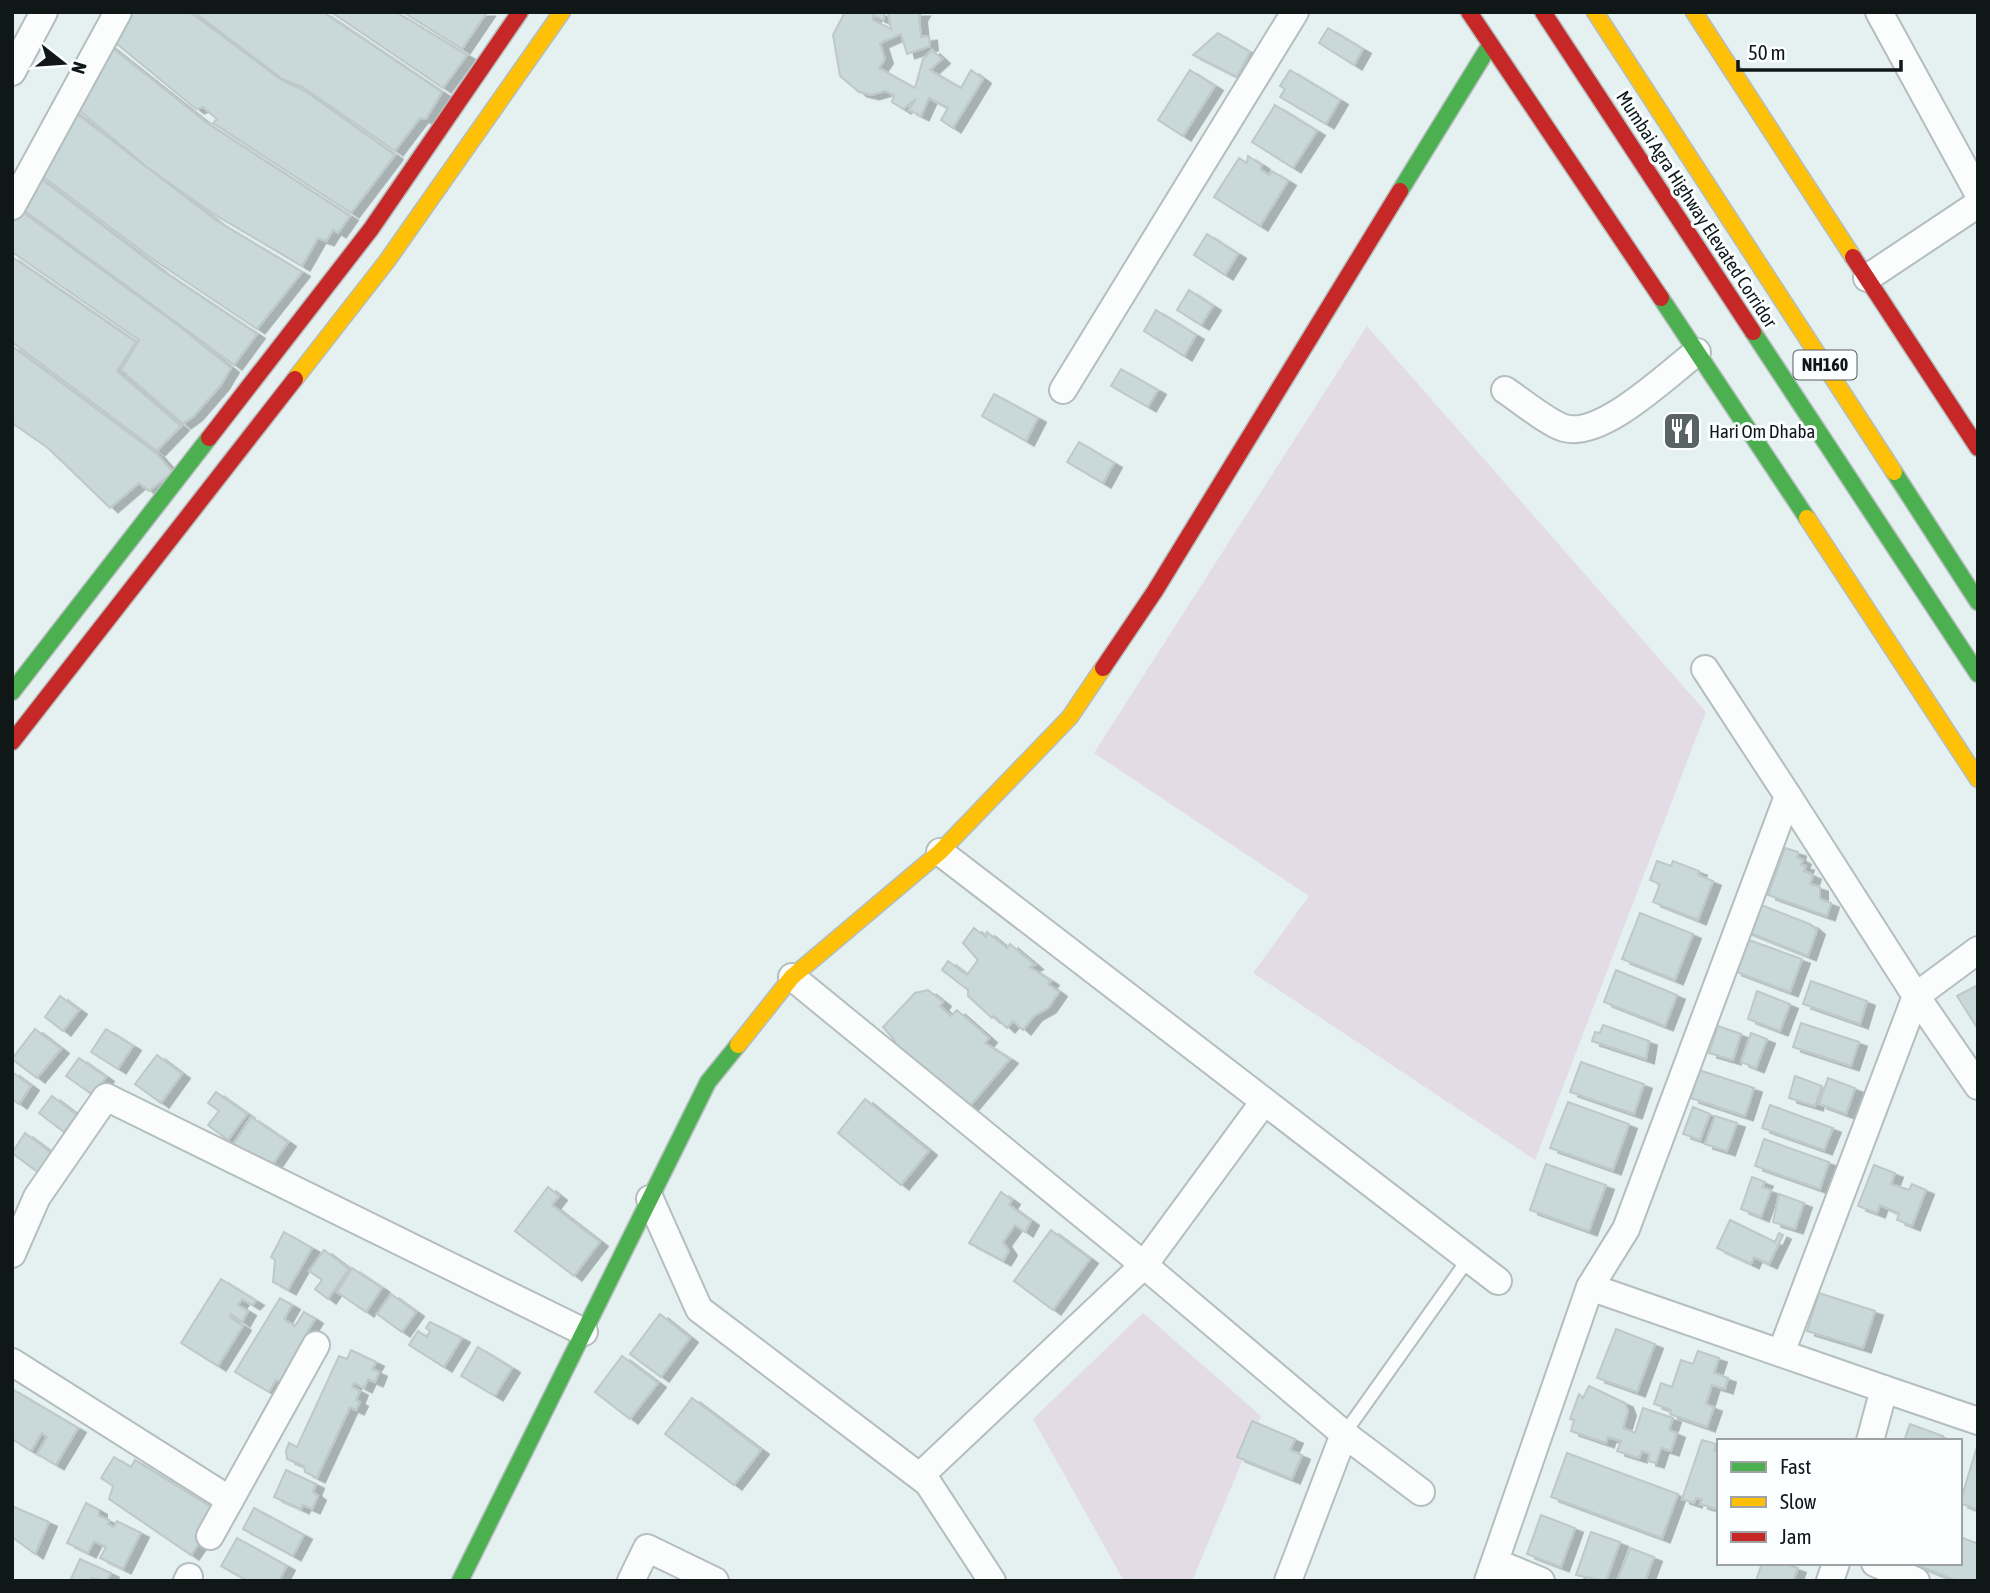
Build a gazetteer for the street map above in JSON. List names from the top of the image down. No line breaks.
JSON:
{"streets":{"main road":["Mumbai Agra Highway Elevated Corridor","NH160"]},"places":{"restaurant":["Hari Om Dhaba"]},"legend":["Fast","Slow","Jam"],"scale_bar":"50 m","north":"right"}
